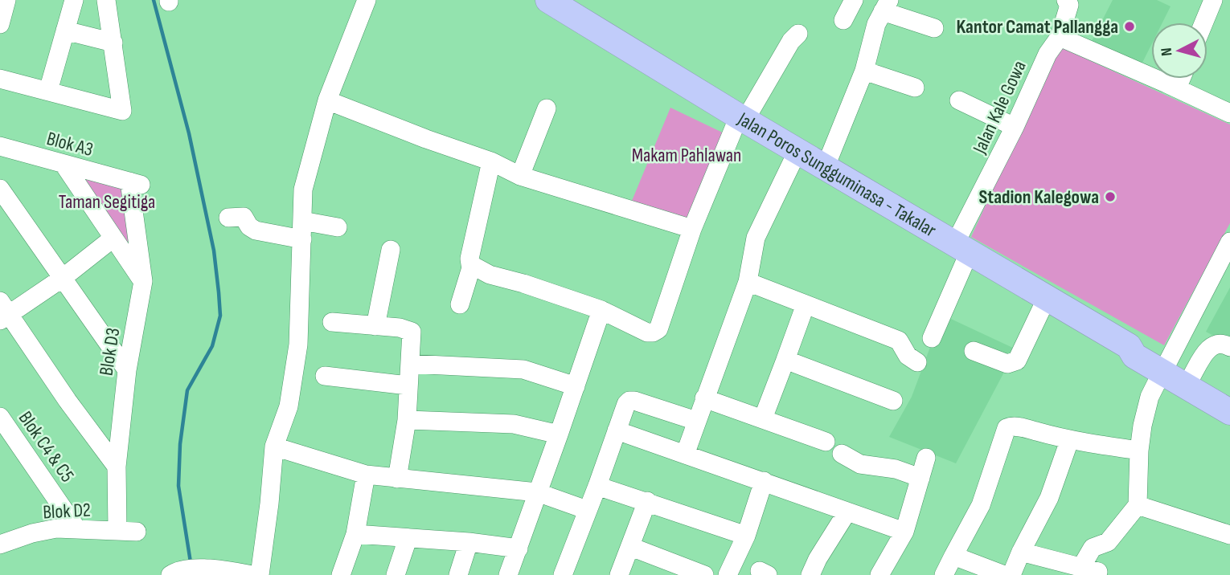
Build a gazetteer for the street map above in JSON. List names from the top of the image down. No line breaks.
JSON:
{"streets":{"highway":["Jalan Poros Sungguminasa - Takalar"],"street":["Jalan Kale Gowa","Blok A3","Blok D3","Blok C4 & C5","Blok D2"]},"crossings":[["Jalan Kale Gowa","Jalan Poros Sungguminasa - Takalar"],["Blok A3","Blok D3"],["Blok D3","Blok D2"],["Blok C4 & C5","Blok D2"]],"parks":["Makam Pahlawan","Taman Segitiga"],"places":["Kantor Camat Pallangga","Stadion Kalegowa"],"north":"left"}
